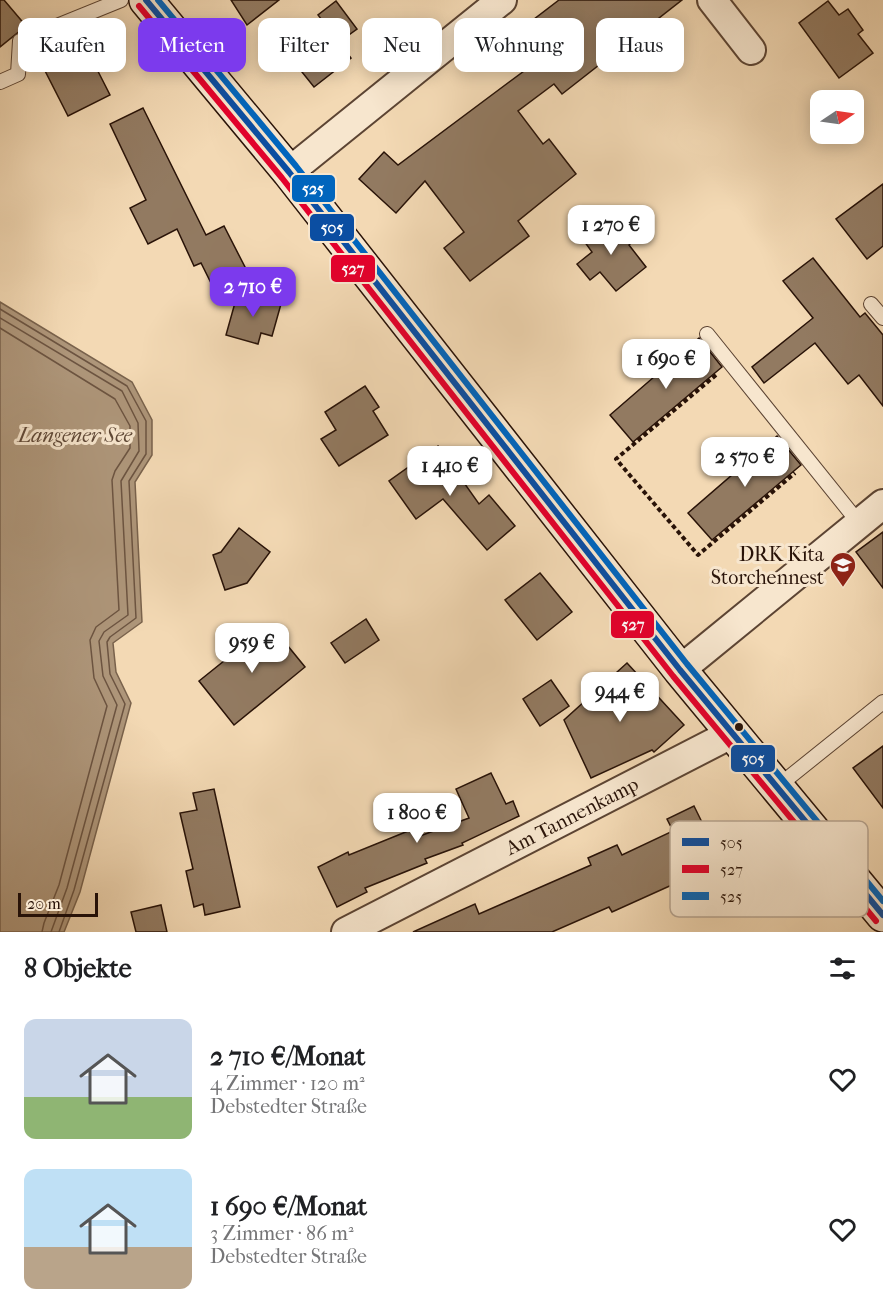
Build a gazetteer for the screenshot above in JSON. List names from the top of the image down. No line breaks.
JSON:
{"streets":{"street":["Am Tannenkamp"]},"water":["Langener See"],"places":{"school or university":["DRK Kita Storchennest"]},"lines":["transit line 505","transit line 525","transit line 527"],"legend":["505","527","525"],"scale_bar":"20 m","north":"right","page":{"chip":["Kaufen","Mieten","Filter","Neu","Wohnung","Haus"],"price":["1 270 €","2 710 €","1 690 €","2 570 €","1 410 €","959 €","944 €","1 800 €"],"scale":"20 m","heading":"8 Objekte","list":[{"name":"2 710 €/Monat","note":"4 Zimmer · 120 m² · Debstedter Straße"},{"name":"1 690 €/Monat","note":"3 Zimmer · 86 m² · Debstedter Straße"}]}}
